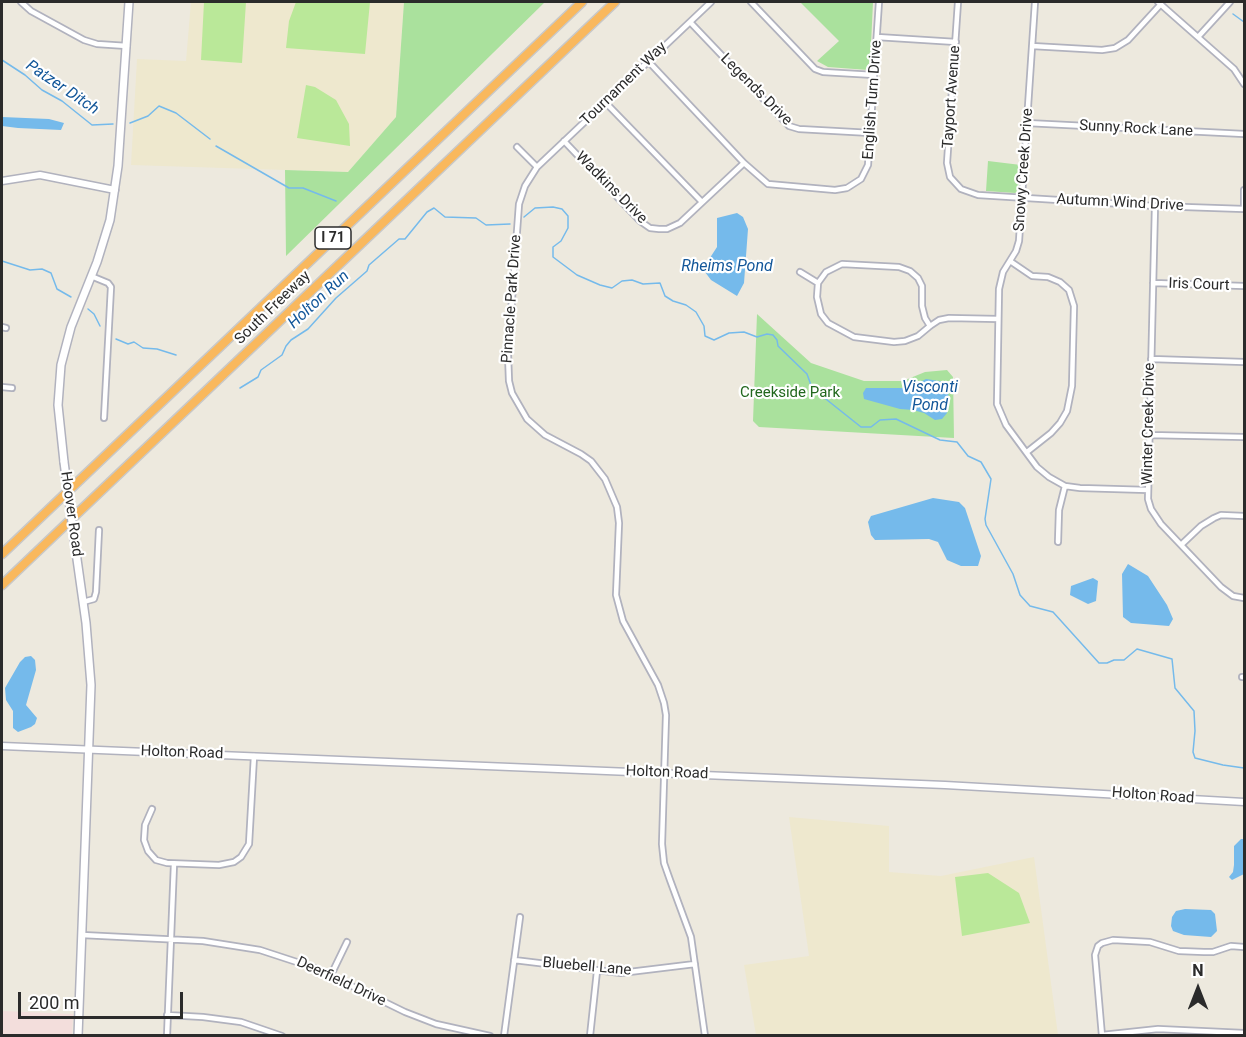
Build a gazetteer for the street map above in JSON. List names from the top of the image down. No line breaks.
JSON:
{"streets":{"highway":["I 71","South Freeway"],"main road":["Hoover Road"],"street":["Tournament Way","Legends Drive","Tayport Avenue","English Turn Drive","Sunny Rock Lane","Snowy Creek Drive","Wadkins Drive","Autumn Wind Drive","Iris Court","Pinnacle Park Drive","Winter Creek Drive","Holton Road","Bluebell Lane","Deerfield Drive"]},"crossings":[["Tournament Way","Legends Drive"],["Tournament Way","English Turn Drive"],["Tournament Way","Wadkins Drive"],["Tournament Way","Pinnacle Park Drive"],["Legends Drive","English Turn Drive"],["Tayport Avenue","Autumn Wind Drive"],["English Turn Drive","Wadkins Drive"],["Sunny Rock Lane","Snowy Creek Drive"],["Snowy Creek Drive","Autumn Wind Drive"],["Autumn Wind Drive","Winter Creek Drive"],["Iris Court","Winter Creek Drive"],["Pinnacle Park Drive","Holton Road"],["Pinnacle Park Drive","Bluebell Lane"],["Hoover Road","Holton Road"],["Hoover Road","Deerfield Drive"]],"water":["Patzer Ditch","Rheims Pond","Holton Run","Visconti Pond"],"parks":["Creekside Park"],"scale_bar":"200 m","north":"top"}
